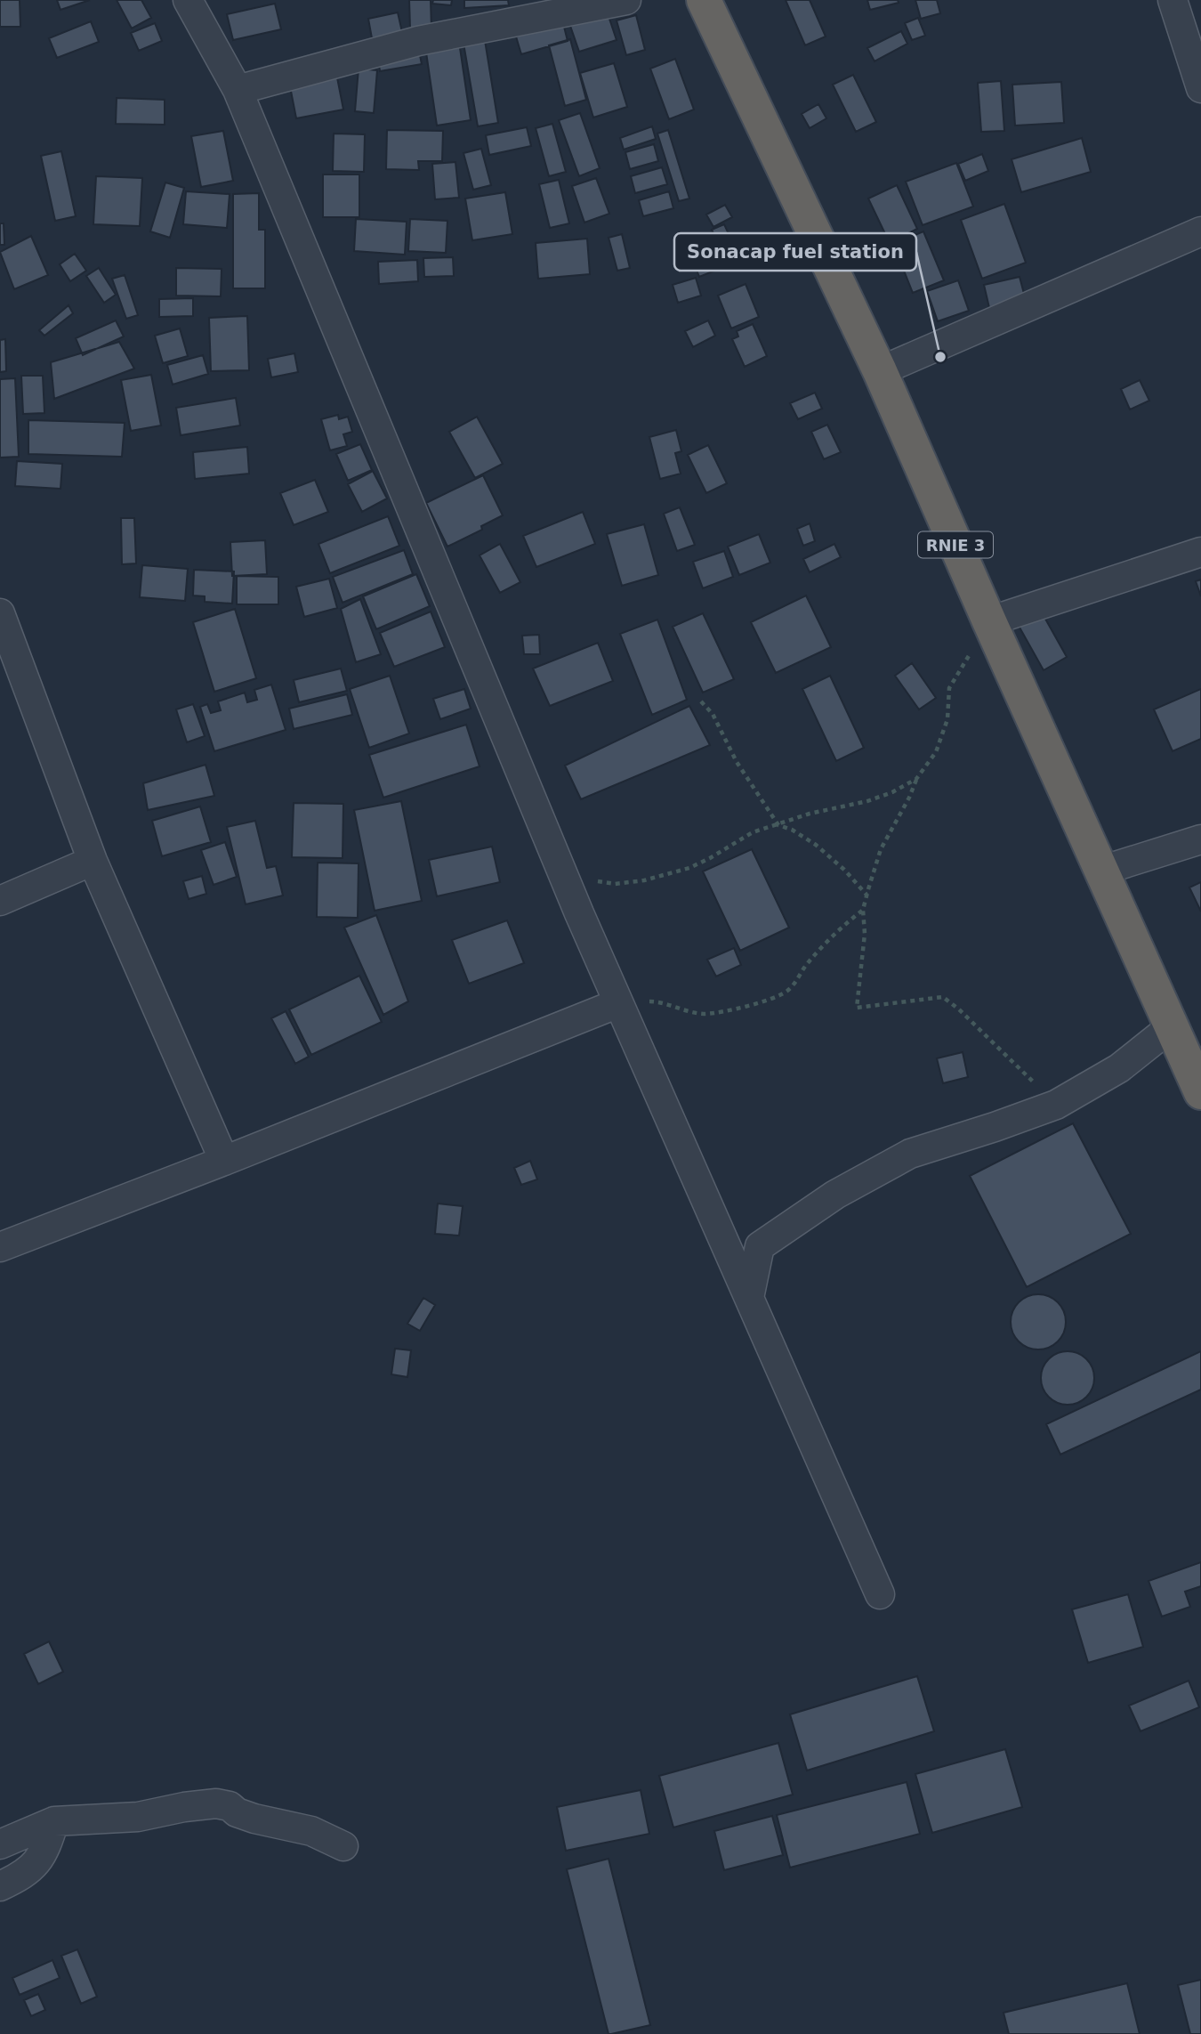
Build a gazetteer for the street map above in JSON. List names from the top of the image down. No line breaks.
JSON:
{"streets":{"highway":["RNIE 3"]},"places":["Sonacap fuel station"]}
